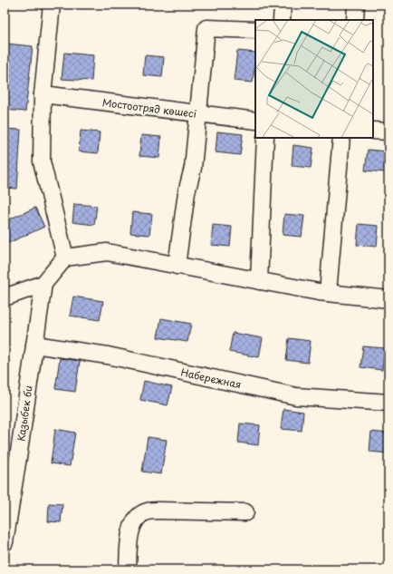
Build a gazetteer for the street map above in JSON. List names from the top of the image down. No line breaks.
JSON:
{"streets":{"street":["Мостоотряд көшесі","Набережная","Казыбек би"]},"crossings":[["Набережная","Казыбек би"]]}
